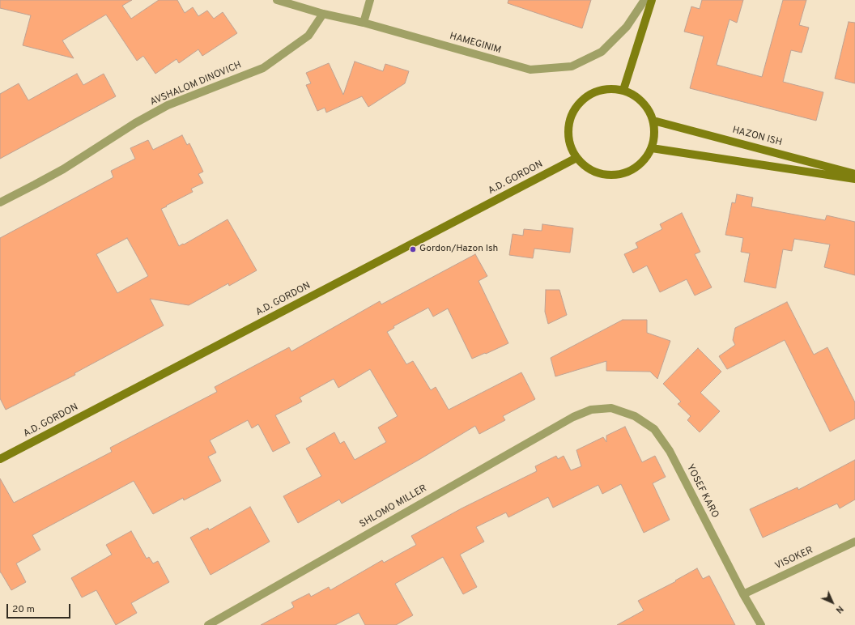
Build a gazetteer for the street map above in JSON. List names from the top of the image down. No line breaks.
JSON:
{"streets":{"street":["HAMEGINIM","AVSHALOM DINOVICH","HAZON ISH","A.D. GORDON","YOSEF KARO","SHLOMO MILLER","VISOKER"]},"crossings":[["HAMEGINIM","AVSHALOM DINOVICH"],["HAZON ISH","A.D. GORDON"],["YOSEF KARO","SHLOMO MILLER"],["YOSEF KARO","VISOKER"]],"places":["Gordon/Hazon Ish"],"scale_bar":"20 m","north":"bottom right"}
